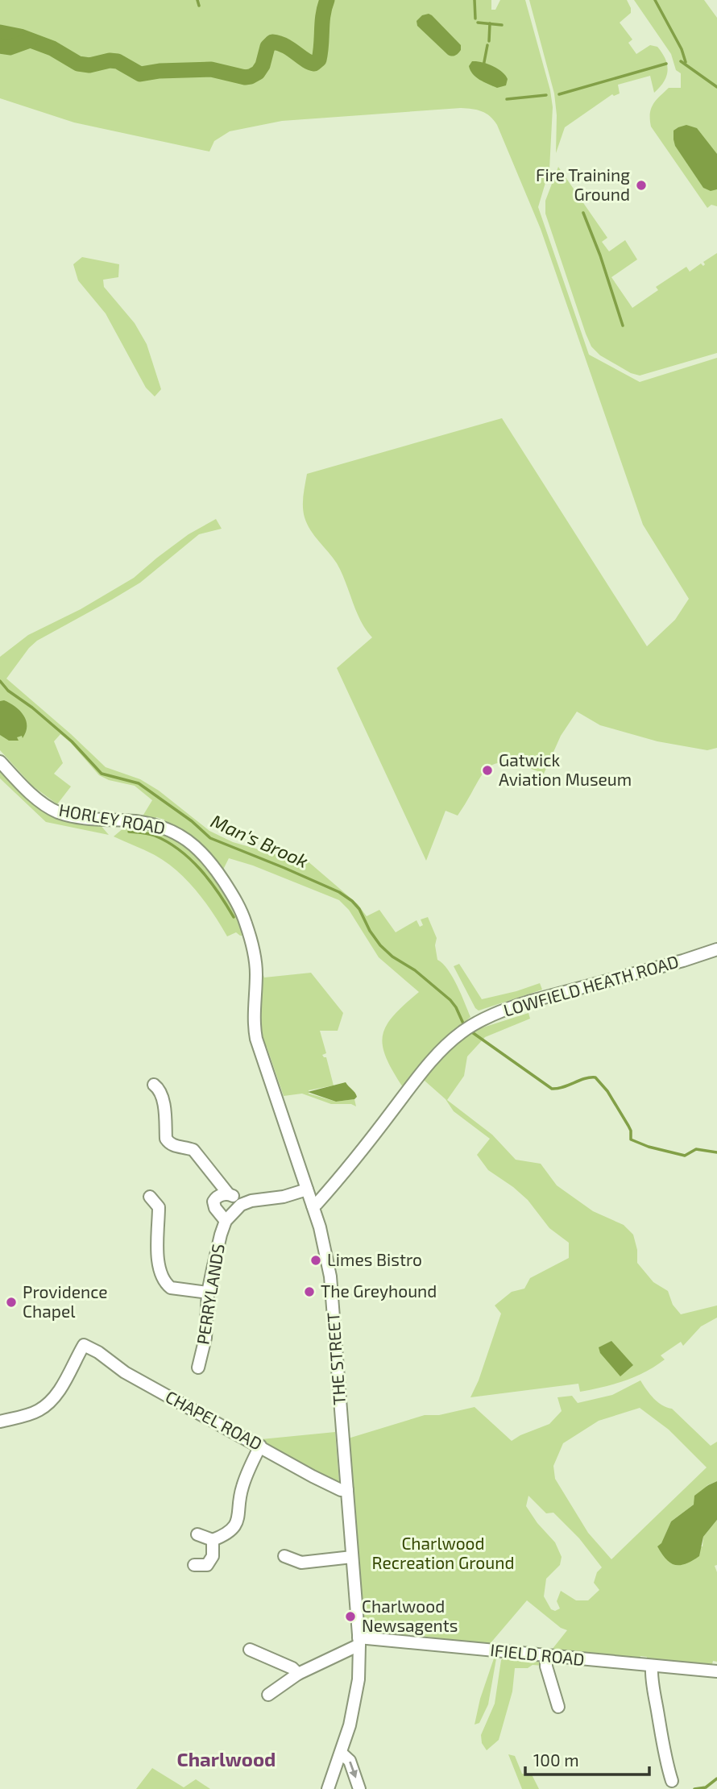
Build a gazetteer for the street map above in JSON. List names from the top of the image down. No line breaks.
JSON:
{"streets":{"street":["HORLEY ROAD","LOWFIELD HEATH ROAD","PERRYLANDS","THE STREET","CHAPEL ROAD","IFIELD ROAD"]},"crossings":[["HORLEY ROAD","THE STREET"],["LOWFIELD HEATH ROAD","THE STREET"],["THE STREET","CHAPEL ROAD"],["THE STREET","IFIELD ROAD"]],"districts":["Charlwood"],"water":["Man's Brook"],"parks":["Charlwood Recreation Ground"],"places":["Fire Training Ground","Gatwick Aviation Museum","Limes Bistro","The Greyhound","Providence Chapel","Charlwood Newsagents"],"scale_bar":"100 m"}
